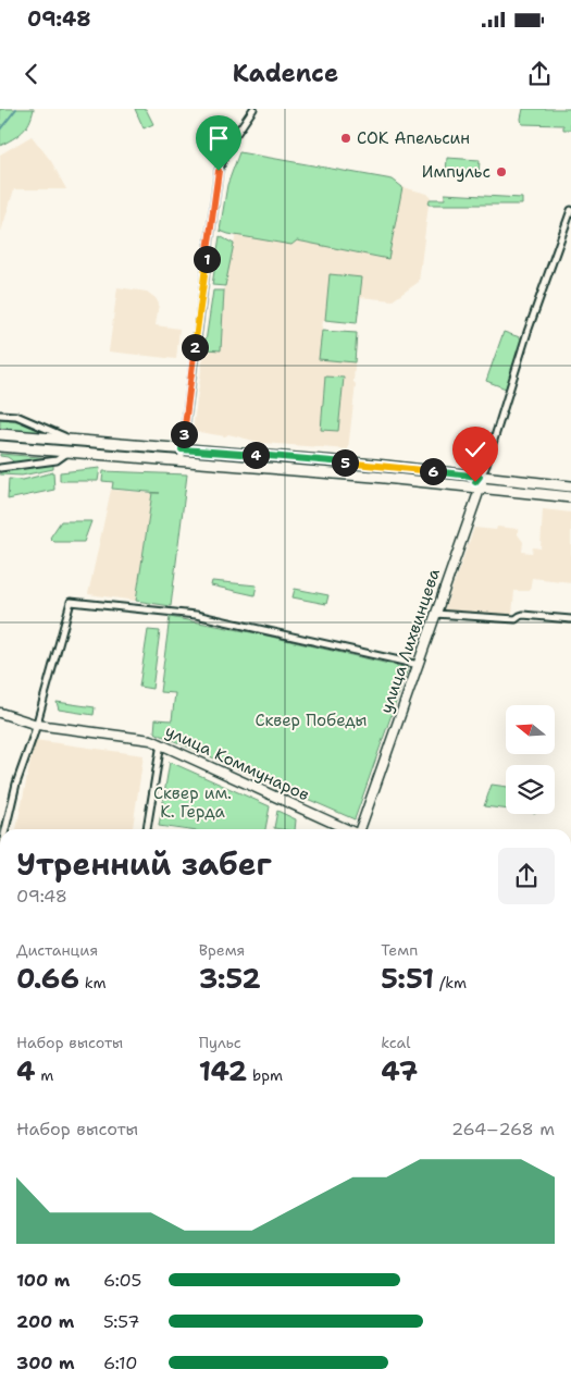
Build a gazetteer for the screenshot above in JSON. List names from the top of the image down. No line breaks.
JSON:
{"streets":{"street":["улица Лихвинцева","улица Коммунаров"]},"parks":["Сквер Победы","Сквер им. К. Герда"],"places":["СОК Апельсин","Импульс"],"north":"left","page":{"status":"09:48","header":"Kadence","pins":["1","2","3","4","5","6"],"heading":["Утренний забег","09:48"],"stats":[["Дистанция","0.66 km"],["Время","3:52"],["Темп","5:51 /km"],["Набор высоты","4 m"],["Пульс","142 bpm"],["kcal","47"]],"chart":["Набор высоты","264–268 m"],"list":[{"name":"100 m","note":"6:05"},{"name":"200 m","note":"5:57"},{"name":"300 m","note":"6:10"}]}}
